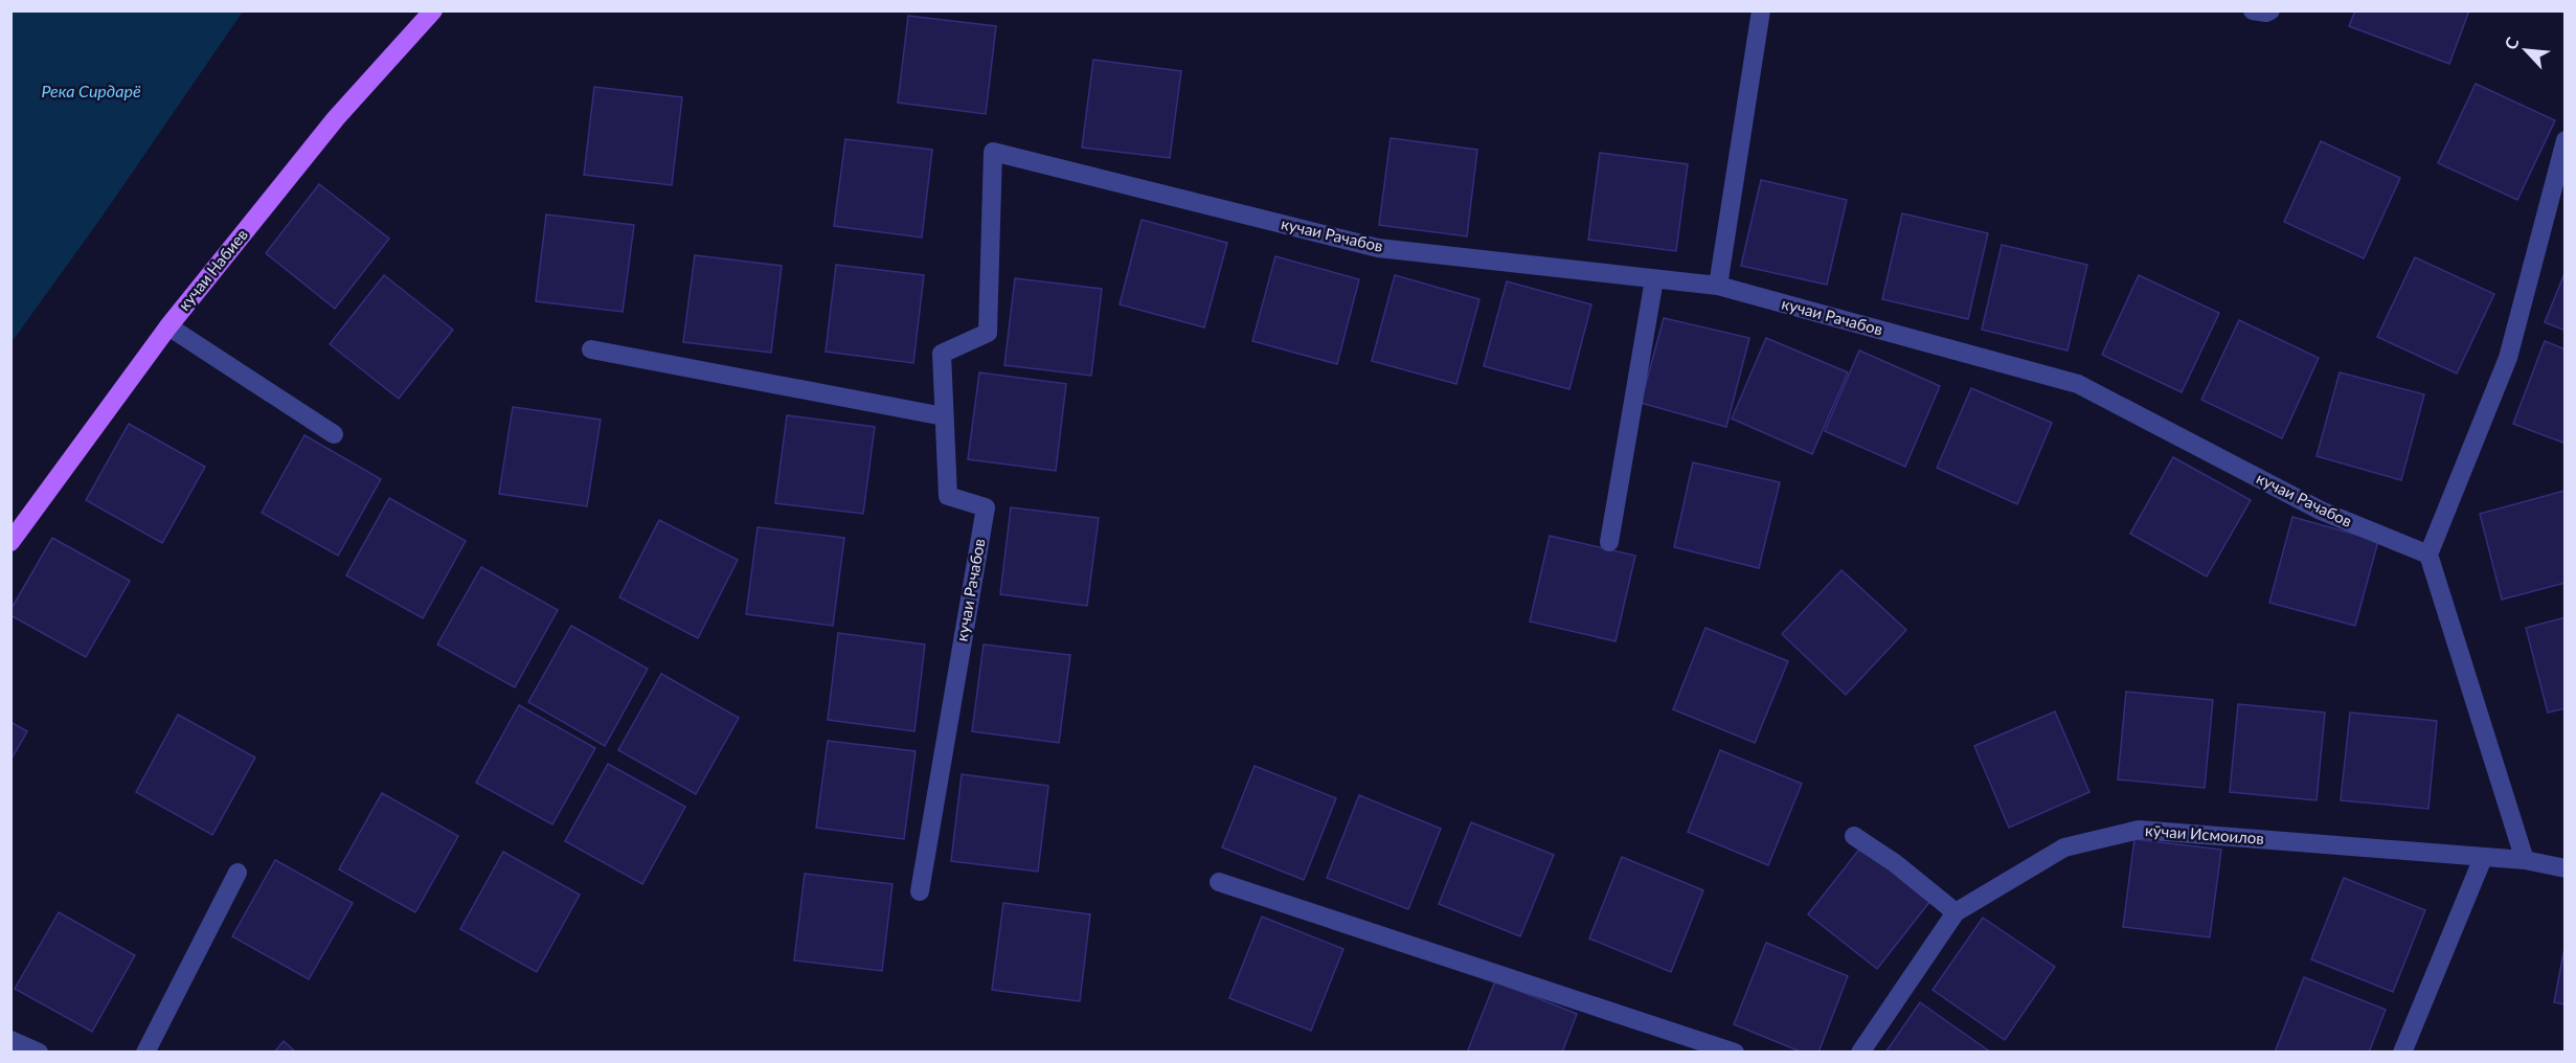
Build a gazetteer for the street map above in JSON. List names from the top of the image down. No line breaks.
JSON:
{"streets":{"main road":["кучаи Набиев"],"street":["кучаи Рачабов","кӯчаи Исмоилов"]},"water":["Река Сирдарё"],"north":"top left"}
